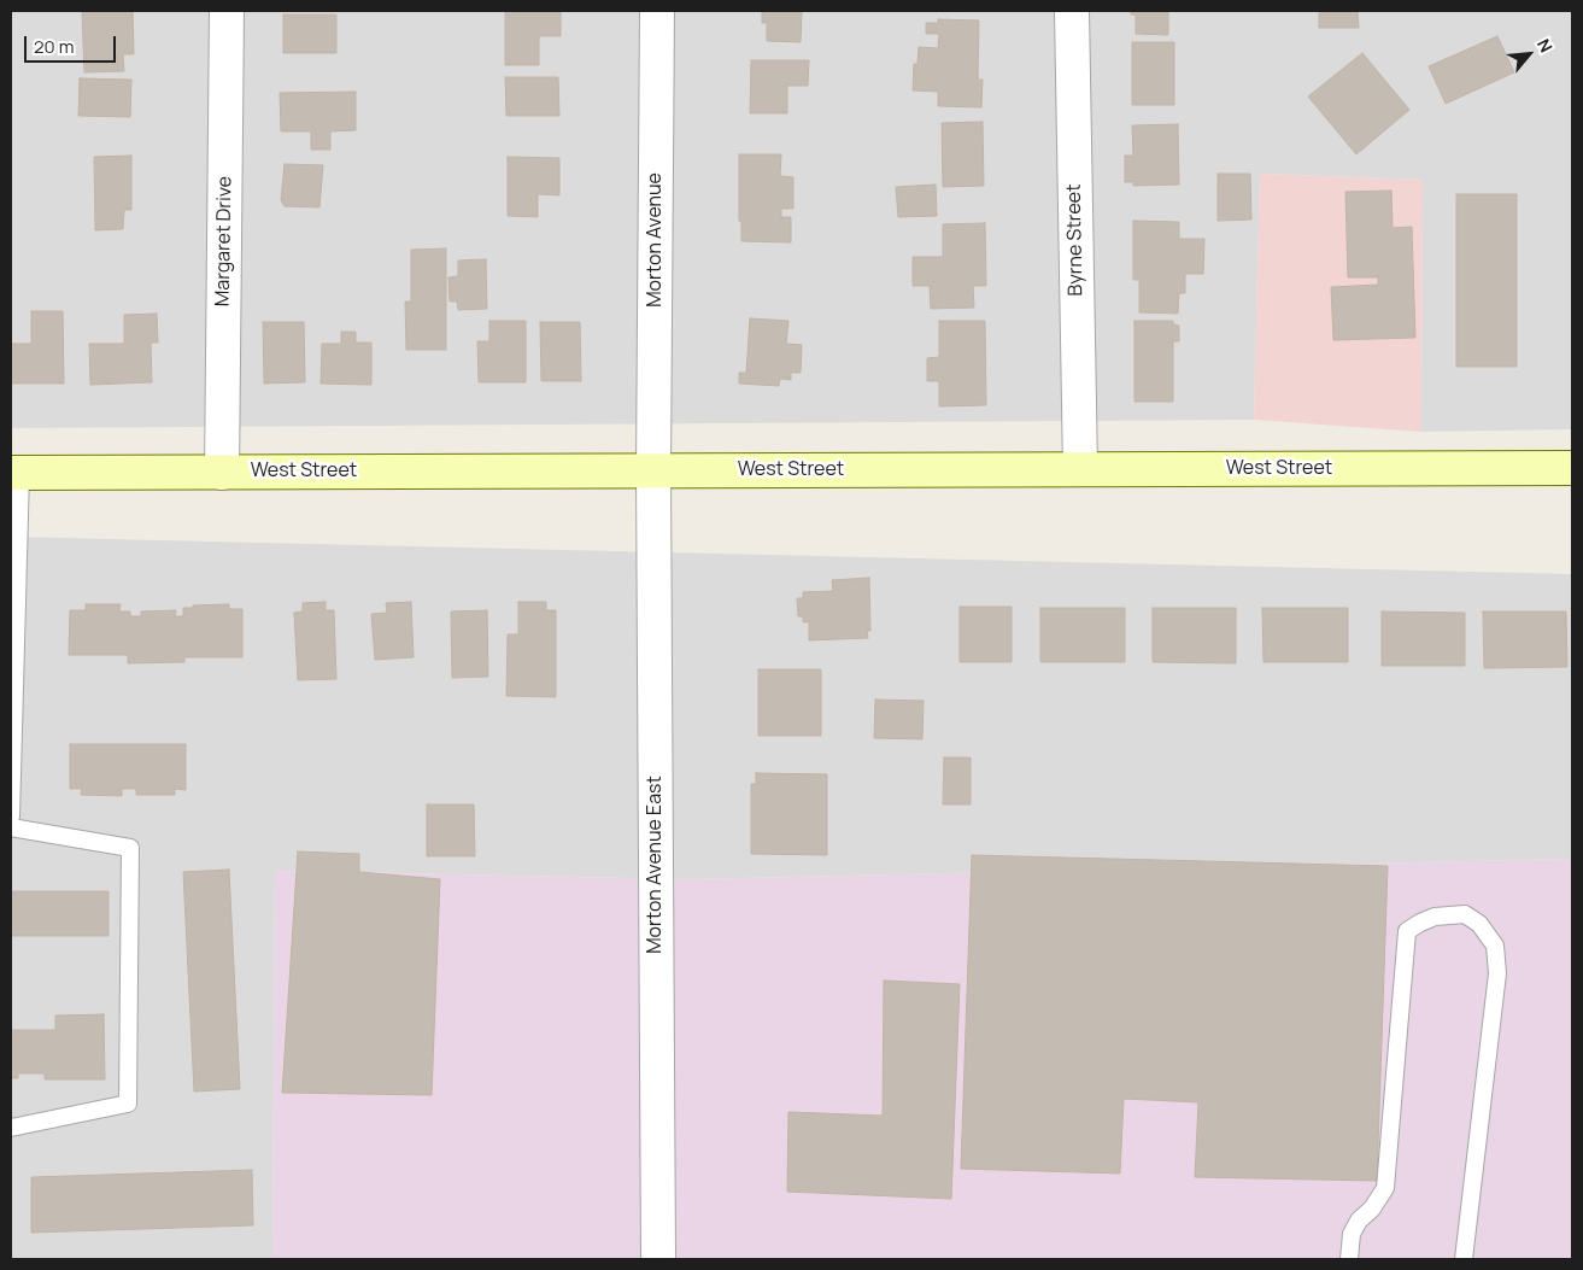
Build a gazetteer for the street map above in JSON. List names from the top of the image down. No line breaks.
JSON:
{"streets":{"main road":["West Street"],"street":["Morton Avenue","Byrne Street","Margaret Drive","Morton Avenue East"]},"crossings":[["Morton Avenue","West Street"],["Morton Avenue","Morton Avenue East"],["Byrne Street","West Street"],["Margaret Drive","West Street"],["West Street","Morton Avenue East"]],"scale_bar":"20 m","north":"top right"}
